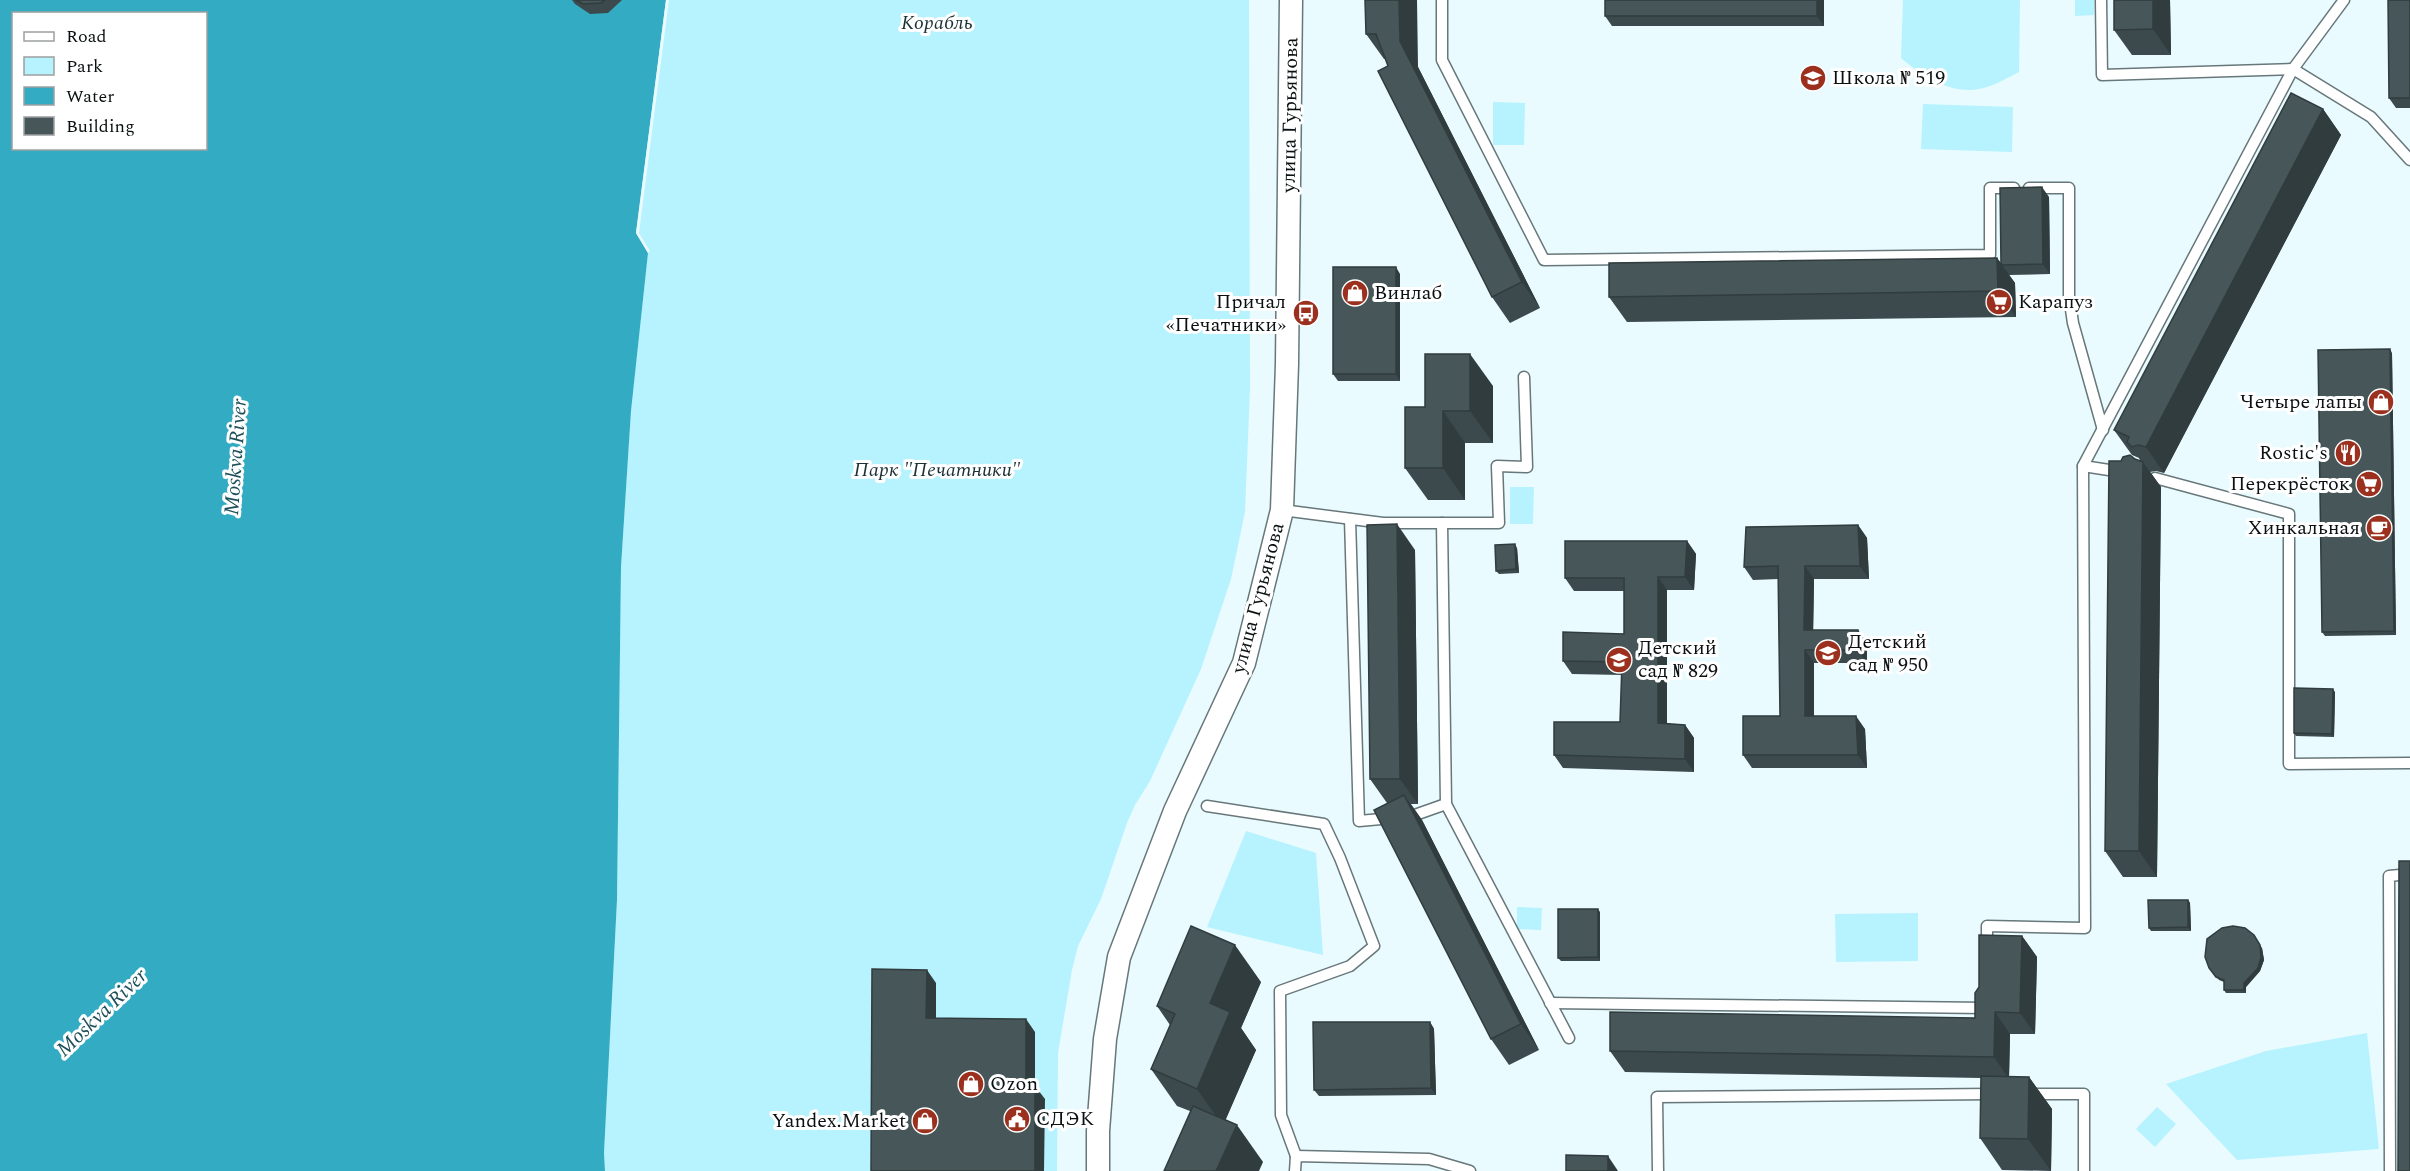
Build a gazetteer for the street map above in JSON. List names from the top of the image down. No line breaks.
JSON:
{"streets":{"street":["улица Гурьянова"]},"water":["Moskva River"],"parks":["Корабль","Парк \"Печатники\""],"places":{"school or university":["Школа № 519","Детский сад № 950","Детский сад № 829"],"shop":["Винлаб","Четыре лапы","Ozon","Yandex.Market"],"supermarket":["Карапуз","Перекрёсток"],"bus stop":["Причал «Печатники»"],"restaurant":["Rostic's"],"cafe":["Хинкальная"],"public building":["СДЭК"]},"legend":["Road","Park","Water","Building"]}
